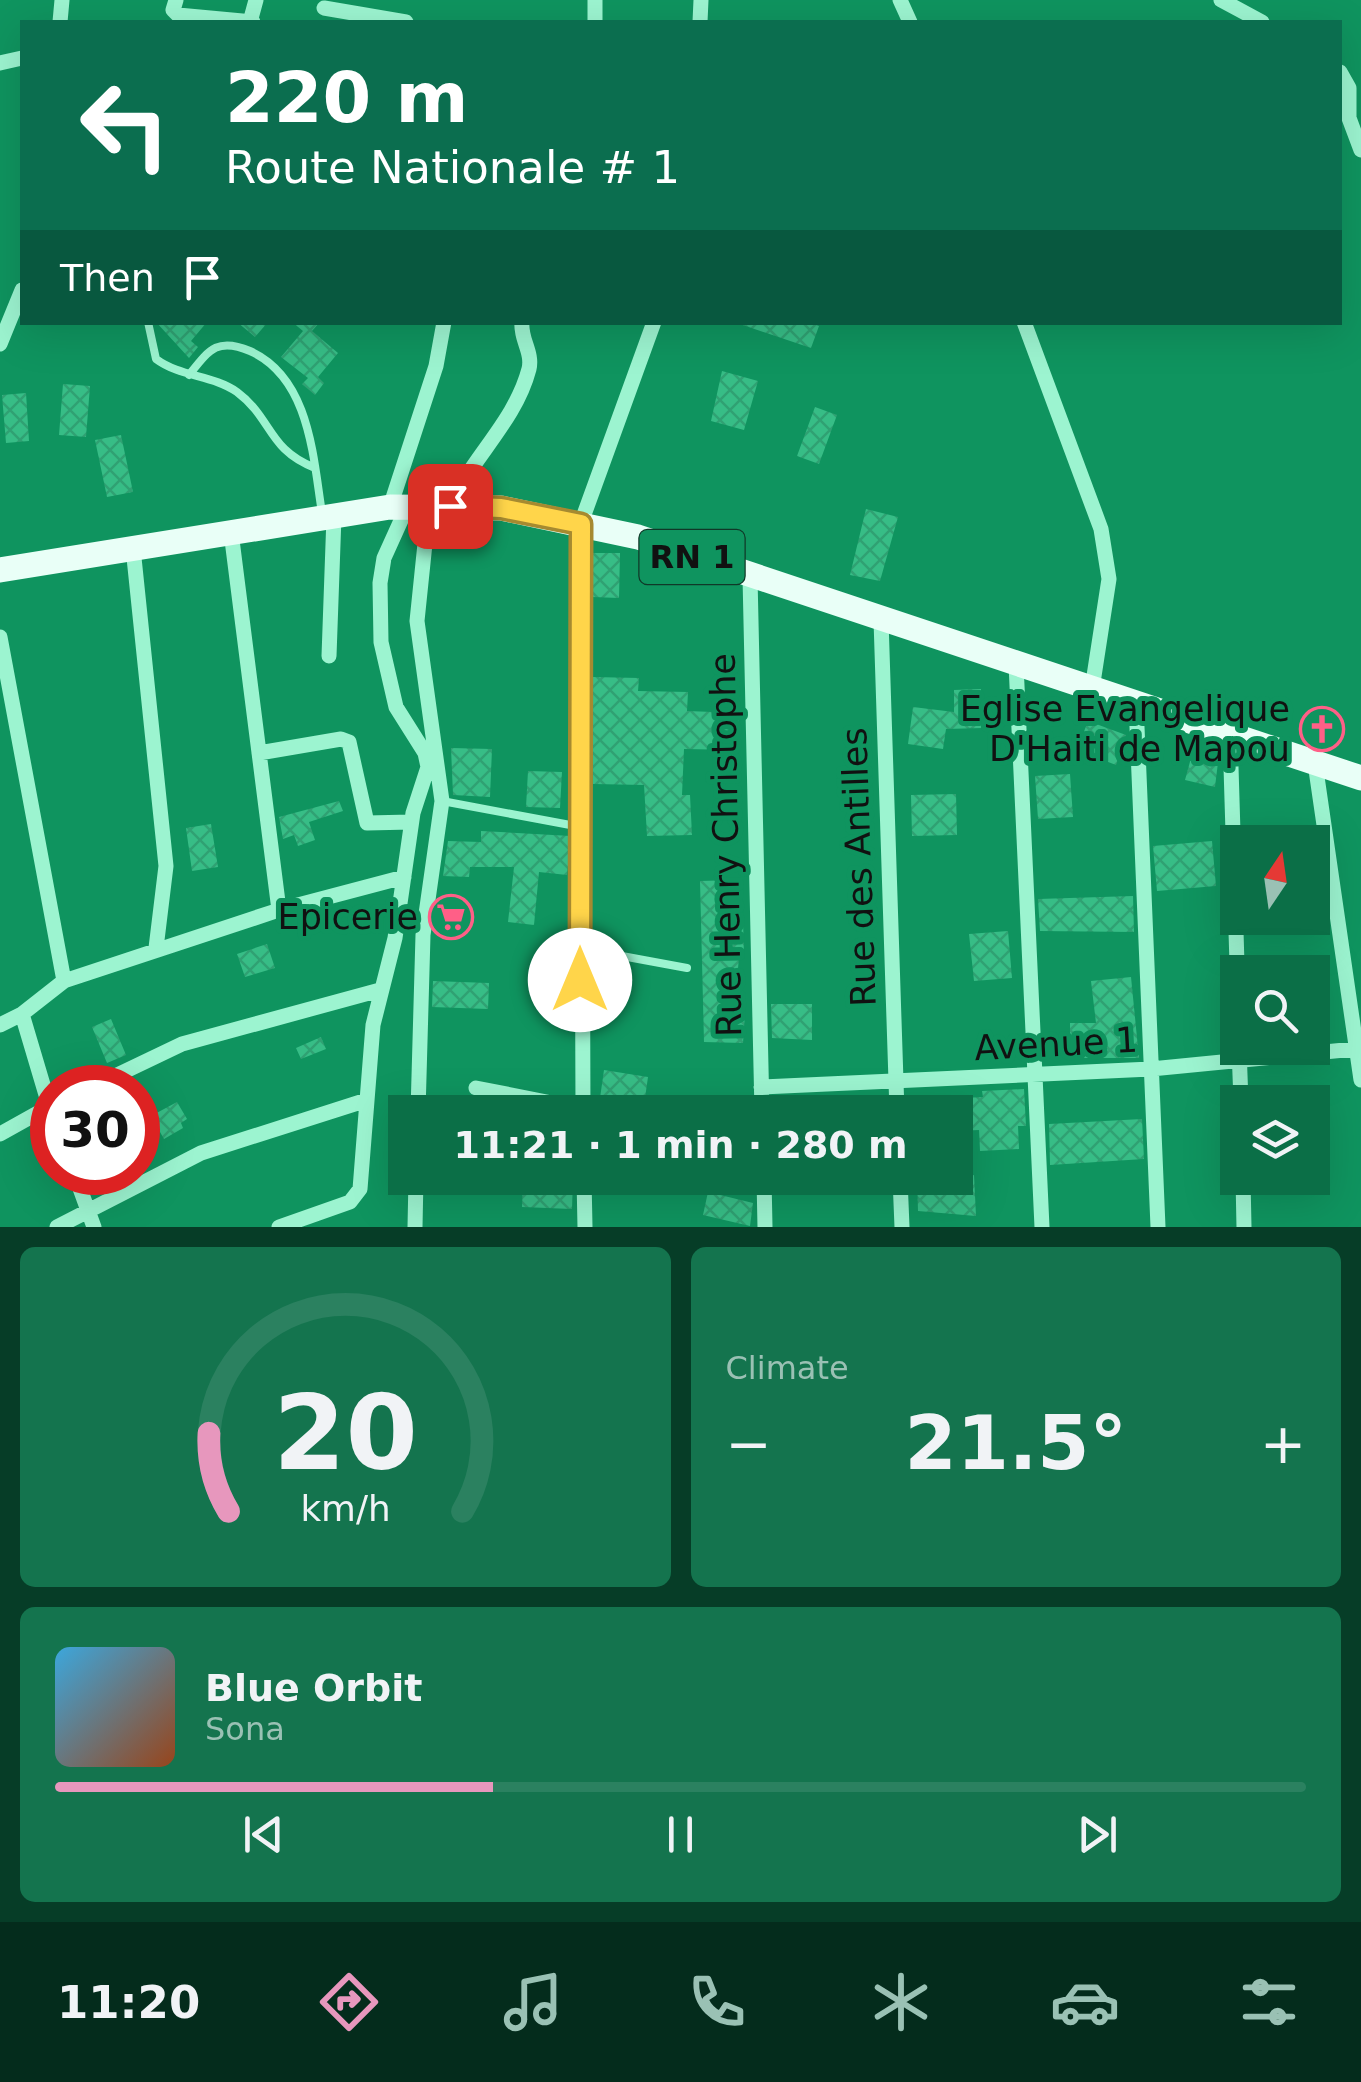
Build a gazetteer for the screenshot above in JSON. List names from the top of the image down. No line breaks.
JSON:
{"streets":{"main road":["RN 1"],"street":["Rue Henry Christophe","Rue des Antilles","Avenue 1"]},"crossings":[["RN 1","Rue Henry Christophe"],["RN 1","Rue des Antilles"],["Rue Henry Christophe","Avenue 1"],["Rue des Antilles","Avenue 1"]],"places":{"church":["Eglise Evangelique D'Haiti de Mapou"],"supermarket":["Epicerie"]},"north":"top","page":{"turn":["220 m","Route Nationale # 1"],"then":"Then","limit":"30","trip":"11:21 · 1 min · 280 m","tile":"Climate","heat":["−","21.5°","+"],"song":["Blue Orbit","Sona"],"tabs":"11:20","gauge":["20","km/h"]}}
